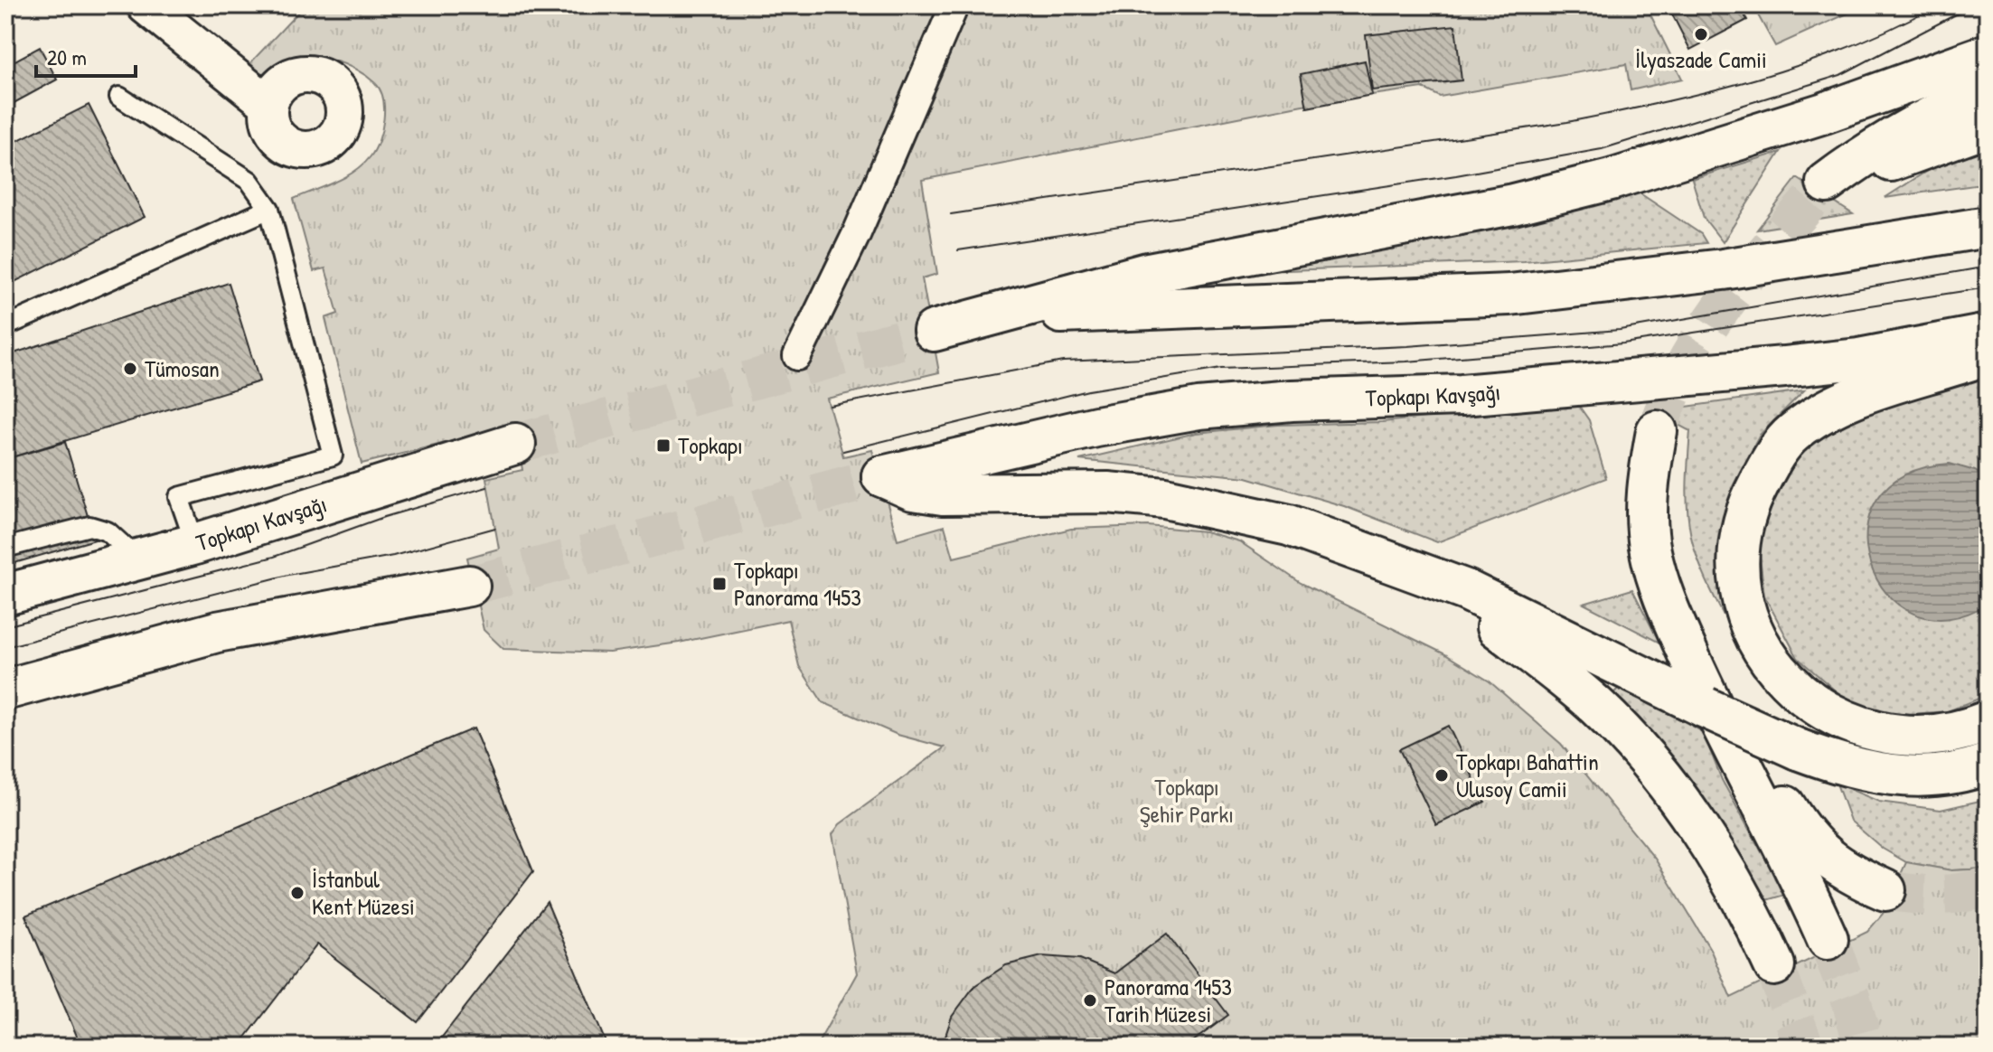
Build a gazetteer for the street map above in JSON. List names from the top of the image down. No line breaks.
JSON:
{"streets":{"main road":["Topkapı Kavşağı"]},"parks":["Topkapı Şehir Parkı"],"places":{"other":["İlyaszade Camii","Tümosan","Topkapı Bahattin Ulusoy Camii","İstanbul Kent Müzesi","Panorama 1453 Tarih Müzesi"],"transit":["Topkapı","Topkapı Panorama 1453"]},"scale_bar":"20 m"}
